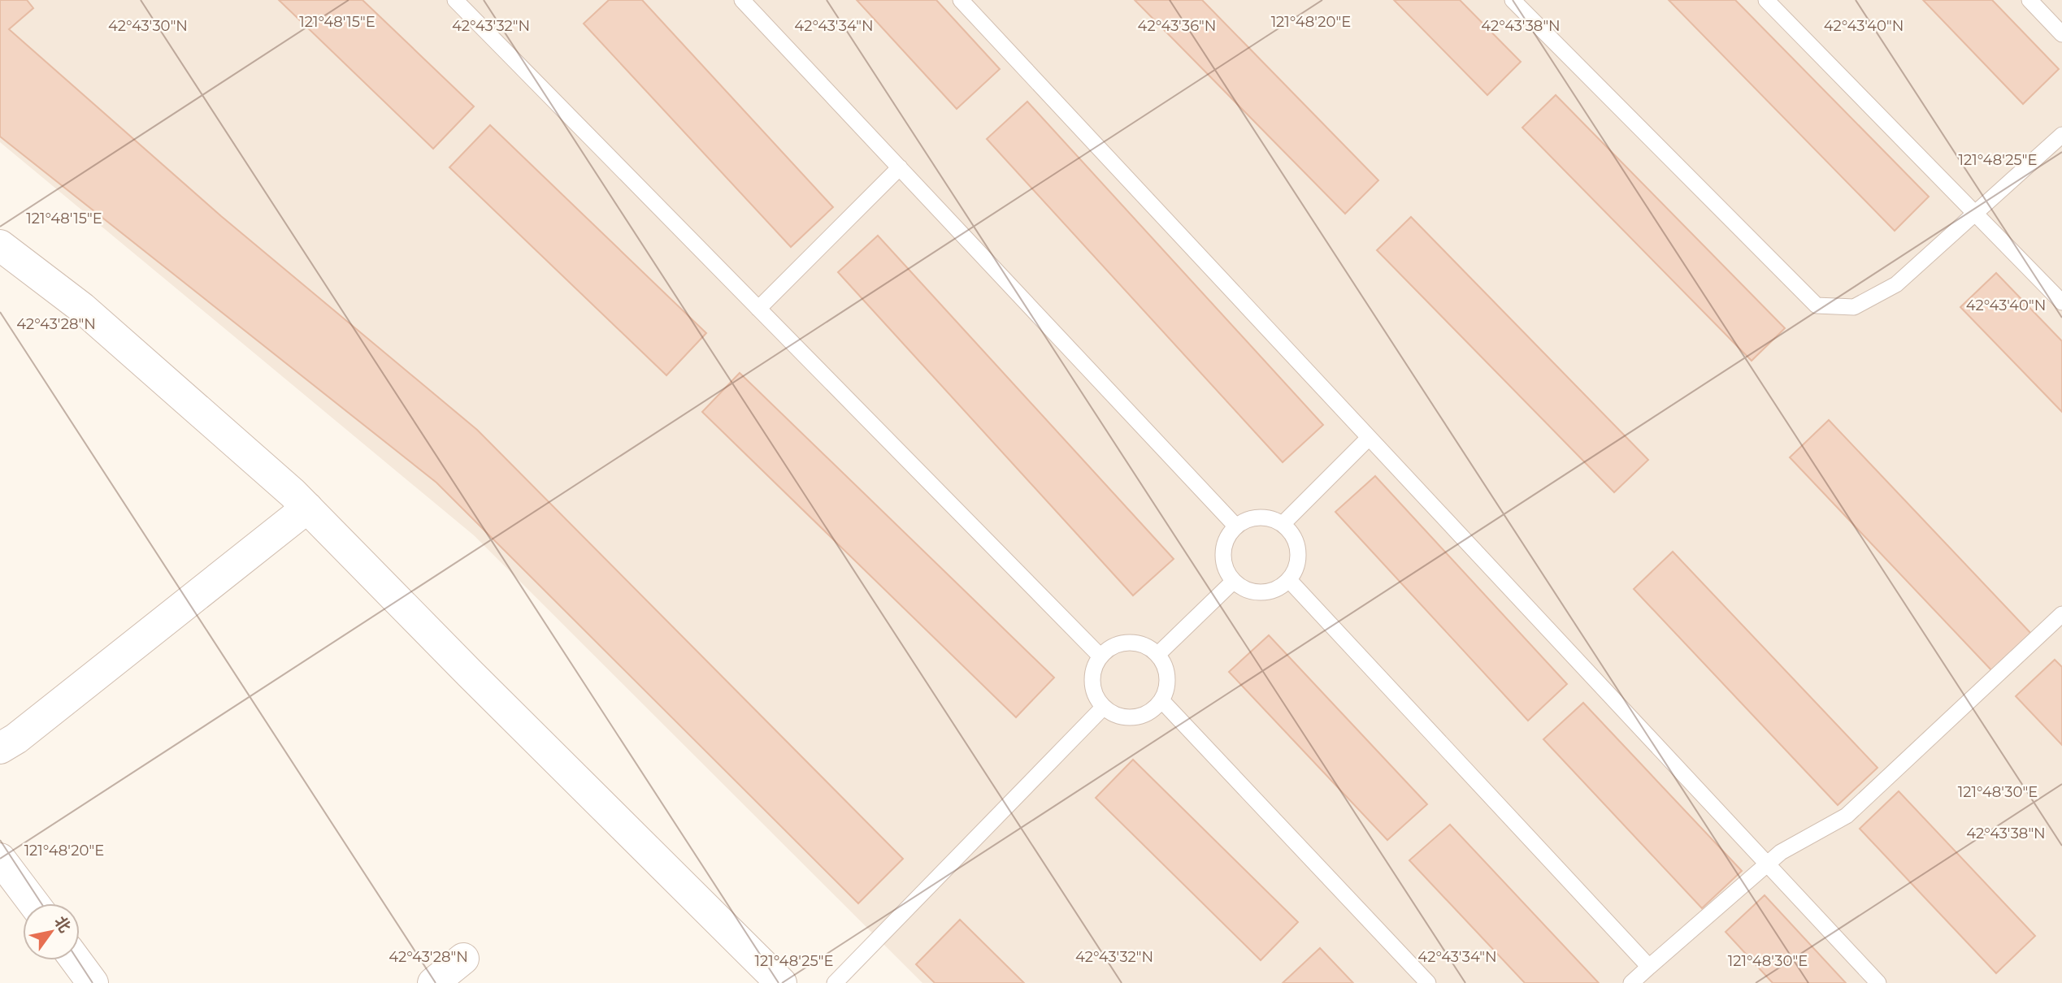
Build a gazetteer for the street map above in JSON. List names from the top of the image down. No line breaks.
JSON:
{"north":"top right","coordinates":["121°48'15\"E","121°48'20\"E","42°43'38\"N","42°43'30\"N","42°43'32\"N","42°43'34\"N","42°43'36\"N","42°43'40\"N","121°48'25\"E","42°43'28\"N","121°48'30\"E"]}
